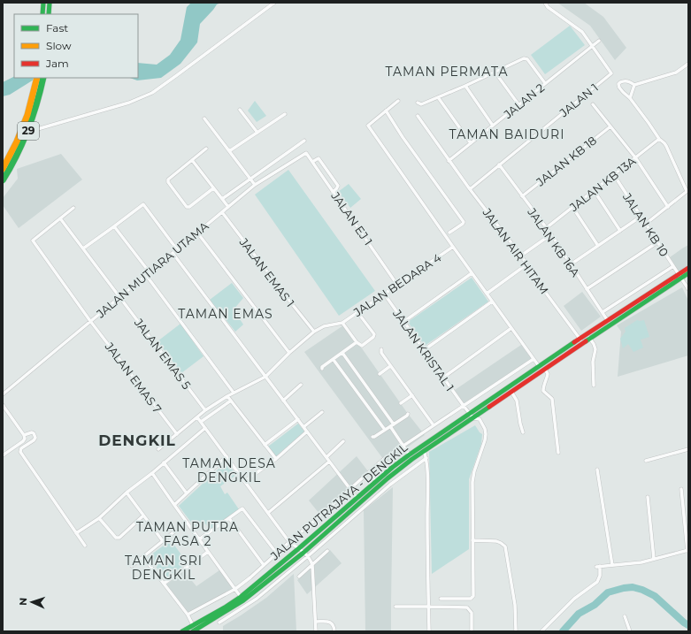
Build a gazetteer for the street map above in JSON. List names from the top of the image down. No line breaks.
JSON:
{"streets":{"main road":["29","JALAN PUTRAJAYA - DENGKIL"],"street":["JALAN 1","JALAN 2","JALAN KB 18","JALAN KB 13A","JALAN EJ 1","JALAN KB 10","JALAN KB 16A","JALAN AIR HITAM","JALAN MUTIARA UTAMA","JALAN EMAS 1","JALAN BEDARA 4","JALAN KRISTAL 1","JALAN EMAS 5","JALAN EMAS 7"]},"crossings":[["JALAN 1","JALAN 2"],["JALAN 1","JALAN KB 16A"],["JALAN 1","JALAN AIR HITAM"],["JALAN 2","JALAN AIR HITAM"],["JALAN KB 18","JALAN KB 16A"],["JALAN KB 13A","JALAN KB 10"],["JALAN KB 13A","JALAN KB 16A"],["JALAN EJ 1","JALAN MUTIARA UTAMA"],["JALAN EJ 1","JALAN BEDARA 4"],["JALAN AIR HITAM","JALAN PUTRAJAYA - DENGKIL"],["JALAN MUTIARA UTAMA","JALAN EMAS 1"],["JALAN MUTIARA UTAMA","JALAN EMAS 5"],["JALAN MUTIARA UTAMA","JALAN EMAS 7"],["JALAN BEDARA 4","JALAN KRISTAL 1"],["JALAN KRISTAL 1","JALAN PUTRAJAYA - DENGKIL"],["JALAN EMAS 5","JALAN EMAS 7"]],"districts":["TAMAN PERMATA","TAMAN BAIDURI","TAMAN EMAS","DENGKIL","TAMAN DESA DENGKIL","TAMAN PUTRA FASA 2","TAMAN SRI DENGKIL"],"legend":["Fast","Slow","Jam"],"north":"left"}
